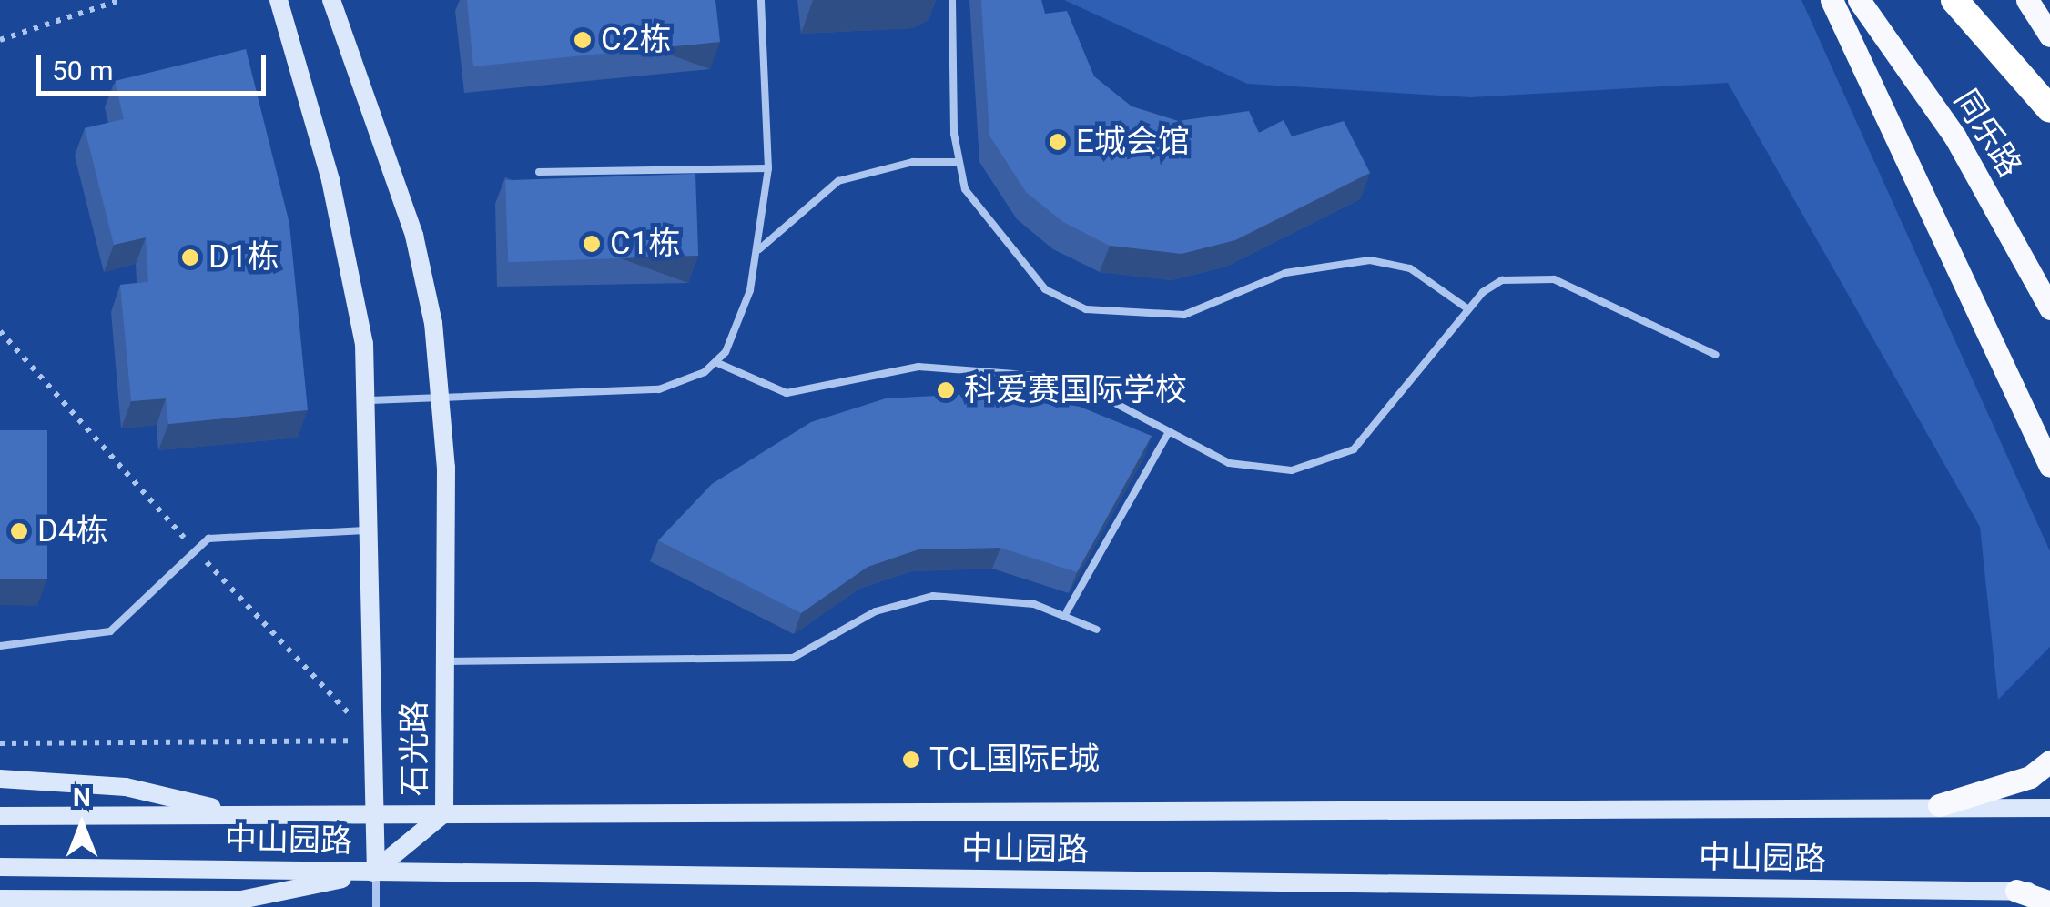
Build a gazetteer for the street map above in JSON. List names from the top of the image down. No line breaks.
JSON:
{"streets":{"main road":["同乐路","石光路","中山园路"]},"crossings":[["石光路","中山园路"]],"places":["C2栋","E城会馆","C1栋","D1栋","科爱赛国际学校","D4栋","TCL国际E城"],"scale_bar":"50 m","north":"top"}
